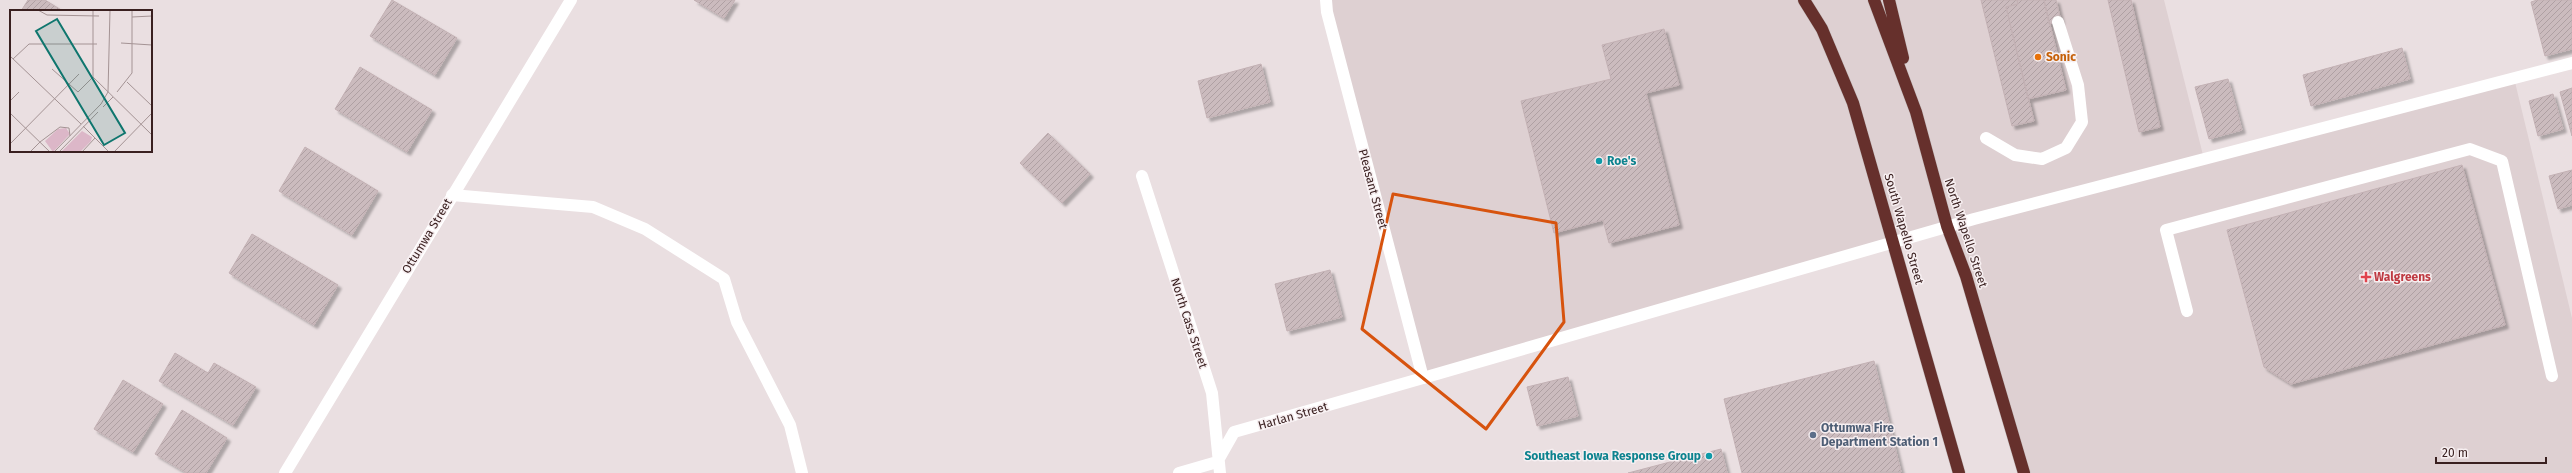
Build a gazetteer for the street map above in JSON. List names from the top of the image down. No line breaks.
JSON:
{"streets":{"highway":["South Wapello Street","North Wapello Street"],"street":["Pleasant Street","Ottumwa Street","North Cass Street","Harlan Street"]},"crossings":[["Pleasant Street","Harlan Street"],["South Wapello Street","Harlan Street"],["North Wapello Street","Harlan Street"],["North Cass Street","Harlan Street"]],"places":{"other":["Sonic","Roe's","Ottumwa Fire Department Station 1","Southeast Iowa Response Group"],"health":["Walgreens"]},"scale_bar":"20 m"}
